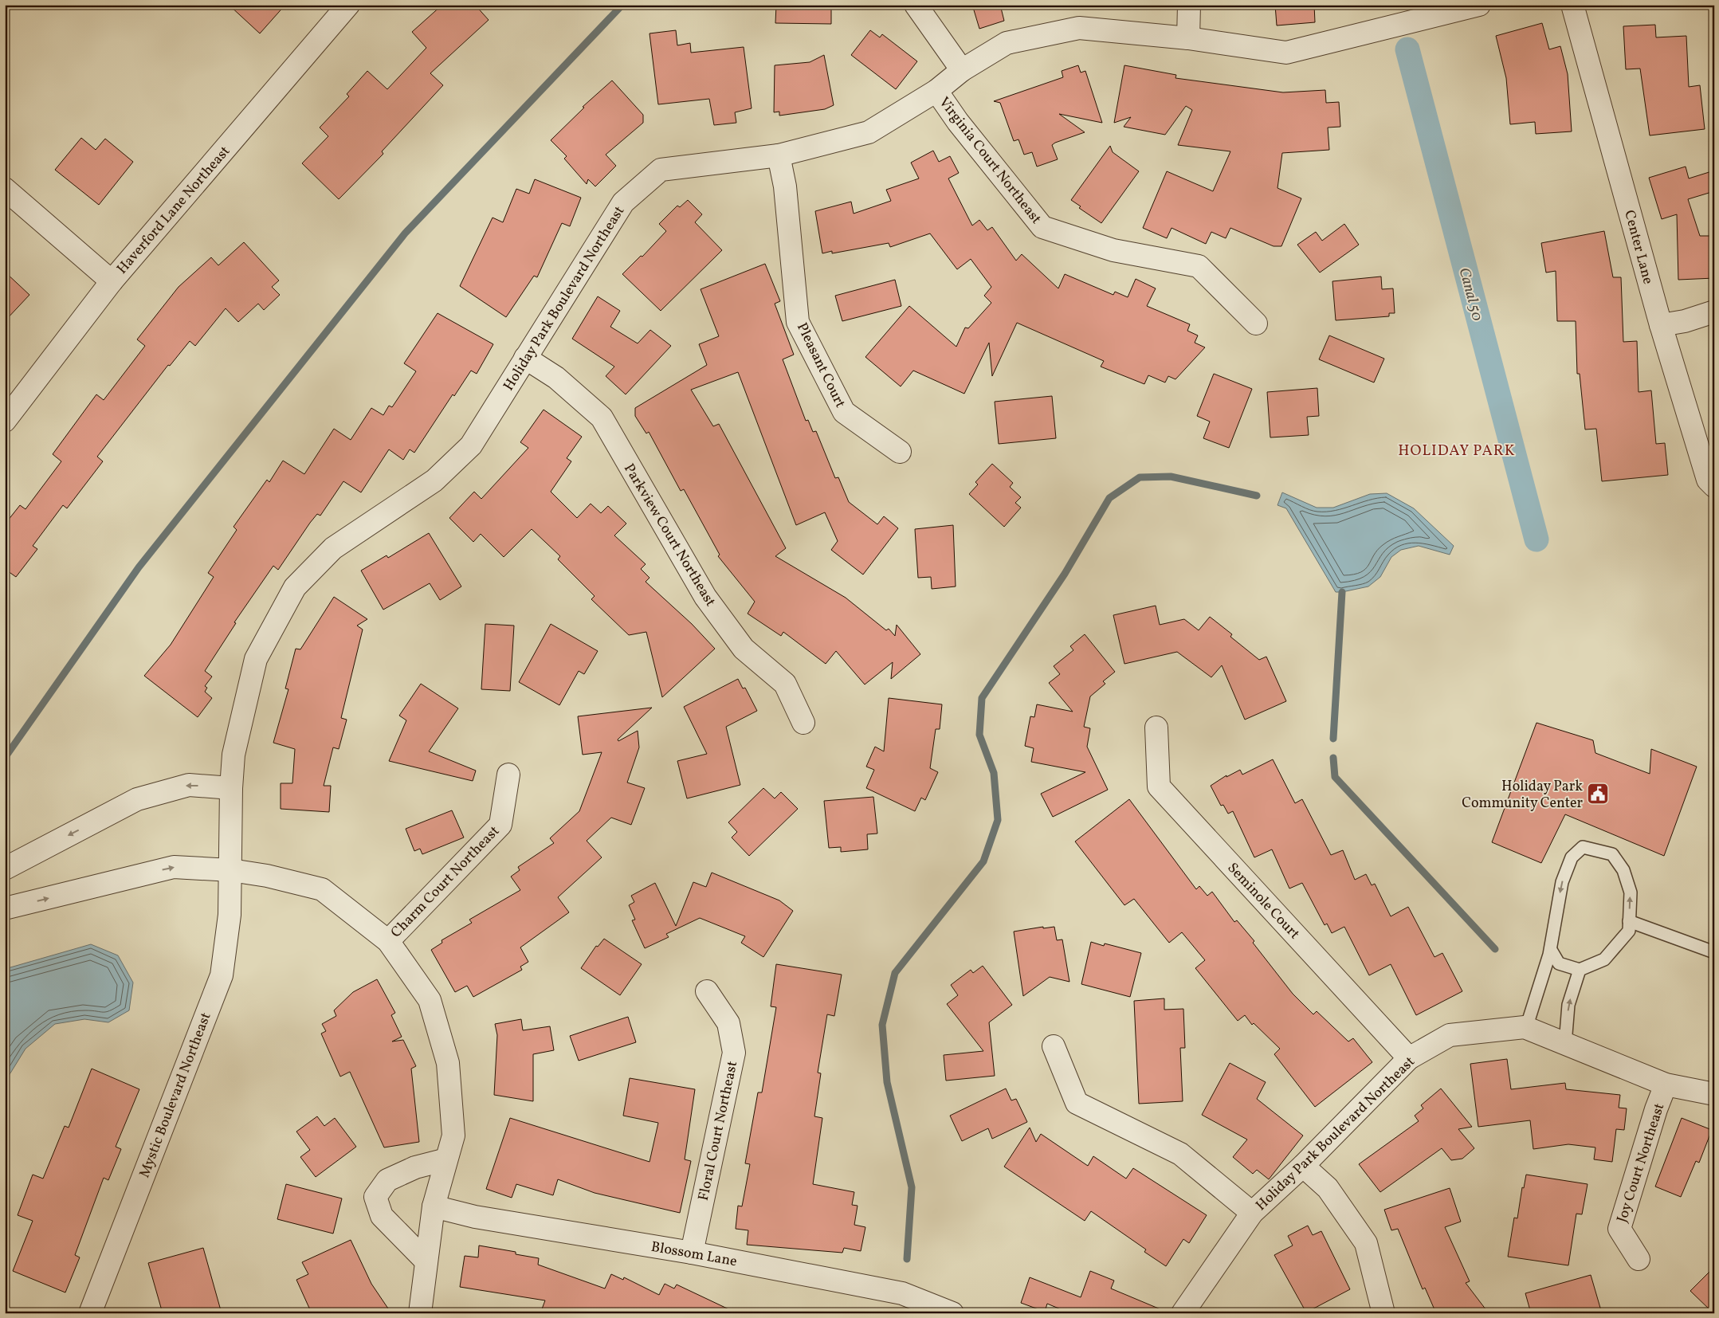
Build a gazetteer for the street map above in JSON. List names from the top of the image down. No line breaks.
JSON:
{"streets":{"street":["Virginia Court Northeast","Haverford Lane Northeast","Center Lane","Holiday Park Boulevard Northeast","Pleasant Court","Parkview Court Northeast","Charm Court Northeast","Seminole Court","Mystic Boulevard Northeast","Floral Court Northeast","Joy Court Northeast","Blossom Lane"]},"crossings":[["Virginia Court Northeast","Holiday Park Boulevard Northeast"],["Holiday Park Boulevard Northeast","Pleasant Court"],["Holiday Park Boulevard Northeast","Parkview Court Northeast"],["Holiday Park Boulevard Northeast","Seminole Court"],["Holiday Park Boulevard Northeast","Mystic Boulevard Northeast"],["Holiday Park Boulevard Northeast","Joy Court Northeast"],["Floral Court Northeast","Blossom Lane"]],"districts":["HOLIDAY PARK"],"water":["Canal 50"],"places":{"public building":["Holiday Park Community Center"]}}
